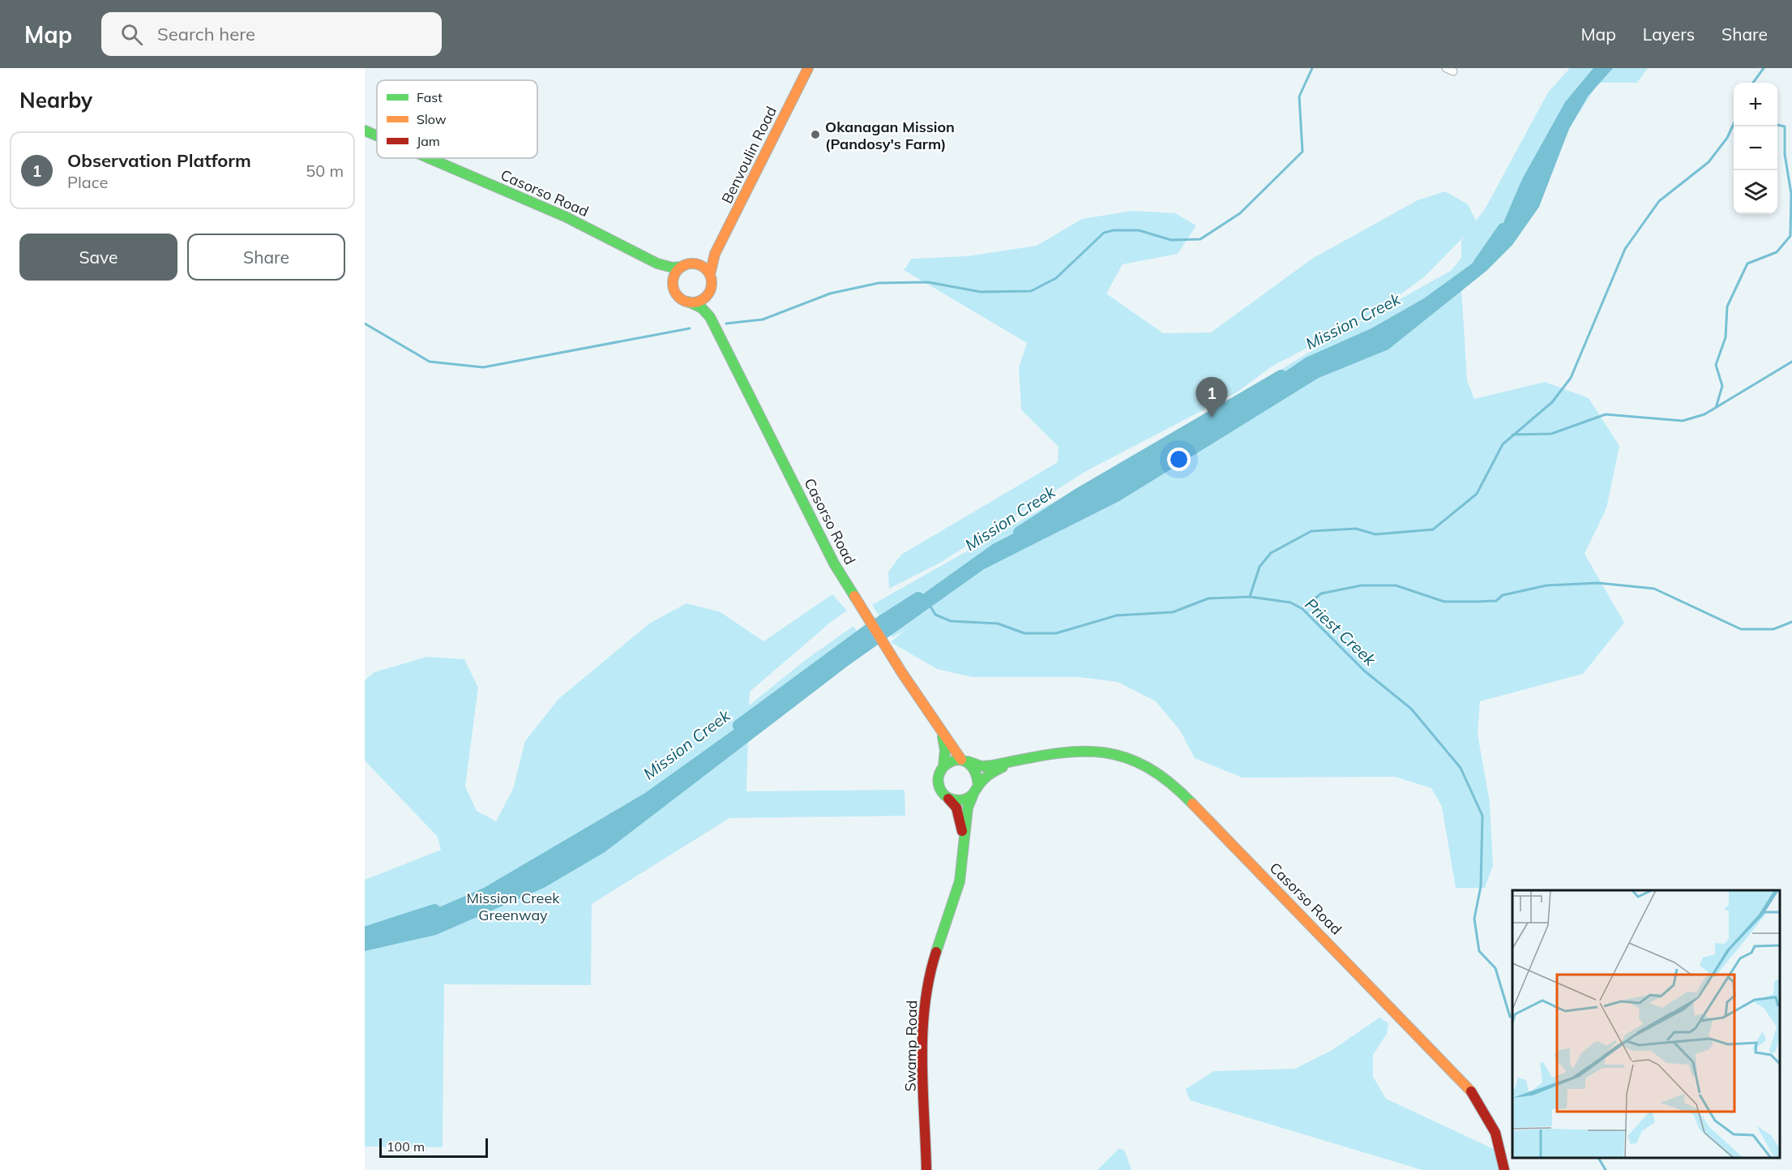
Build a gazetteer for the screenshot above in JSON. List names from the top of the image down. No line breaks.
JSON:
{"streets":{"main road":["Benvoulin Road","Casorso Road","Swamp Road"]},"crossings":[["Benvoulin Road","Casorso Road"],["Casorso Road","Swamp Road"]],"water":["Mission Creek","Priest Creek"],"parks":["Mission Creek Greenway"],"places":["Okanagan Mission (Pandosy's Farm)"],"legend":["Fast","Slow","Jam"],"scale_bar":"100 m","page":{"header":"Map","search":"Search here","nav":["Map","Layers","Share"],"heading":"Nearby","map_buttons":["+","−"],"list":[{"mark":"1","name":"Observation Platform","note":"Place","value":"50 m"}],"buttons":["Save","Share"],"pins":"1","scale":"100 m"}}
